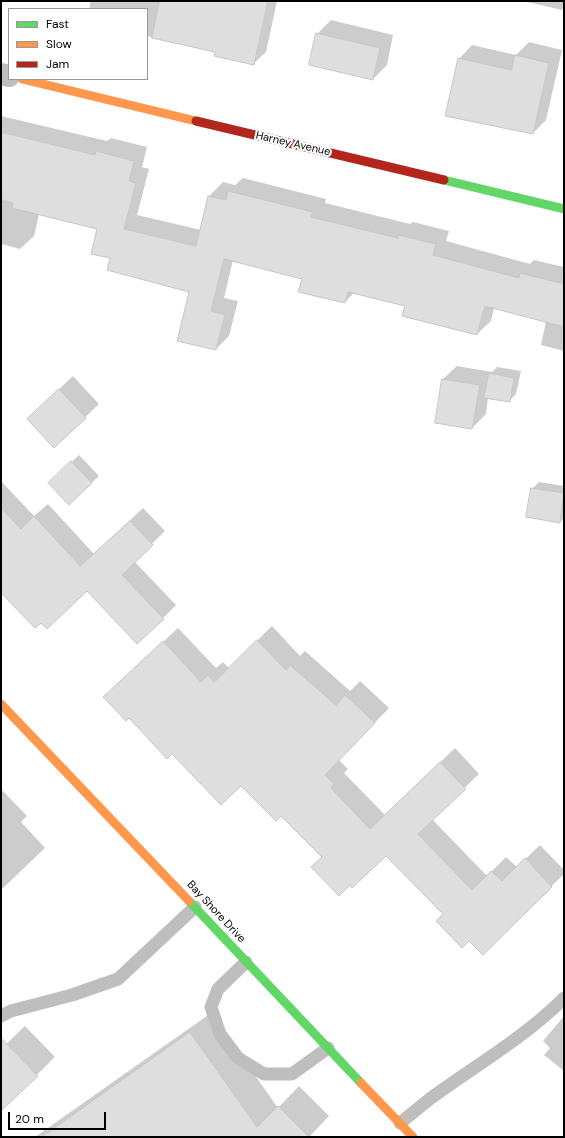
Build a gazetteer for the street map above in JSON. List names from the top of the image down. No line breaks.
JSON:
{"streets":{"street":["Harney Avenue","Bay Shore Drive"]},"legend":["Fast","Slow","Jam"],"scale_bar":"20 m"}
